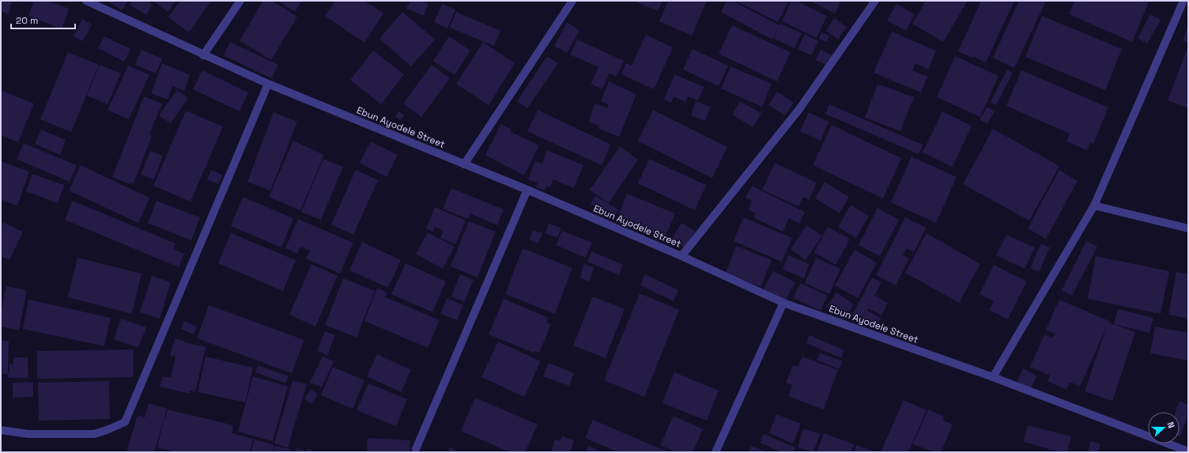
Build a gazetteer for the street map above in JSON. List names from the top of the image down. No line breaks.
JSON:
{"streets":{"street":["Ebun Ayodele Street"]},"scale_bar":"20 m","north":"right"}
